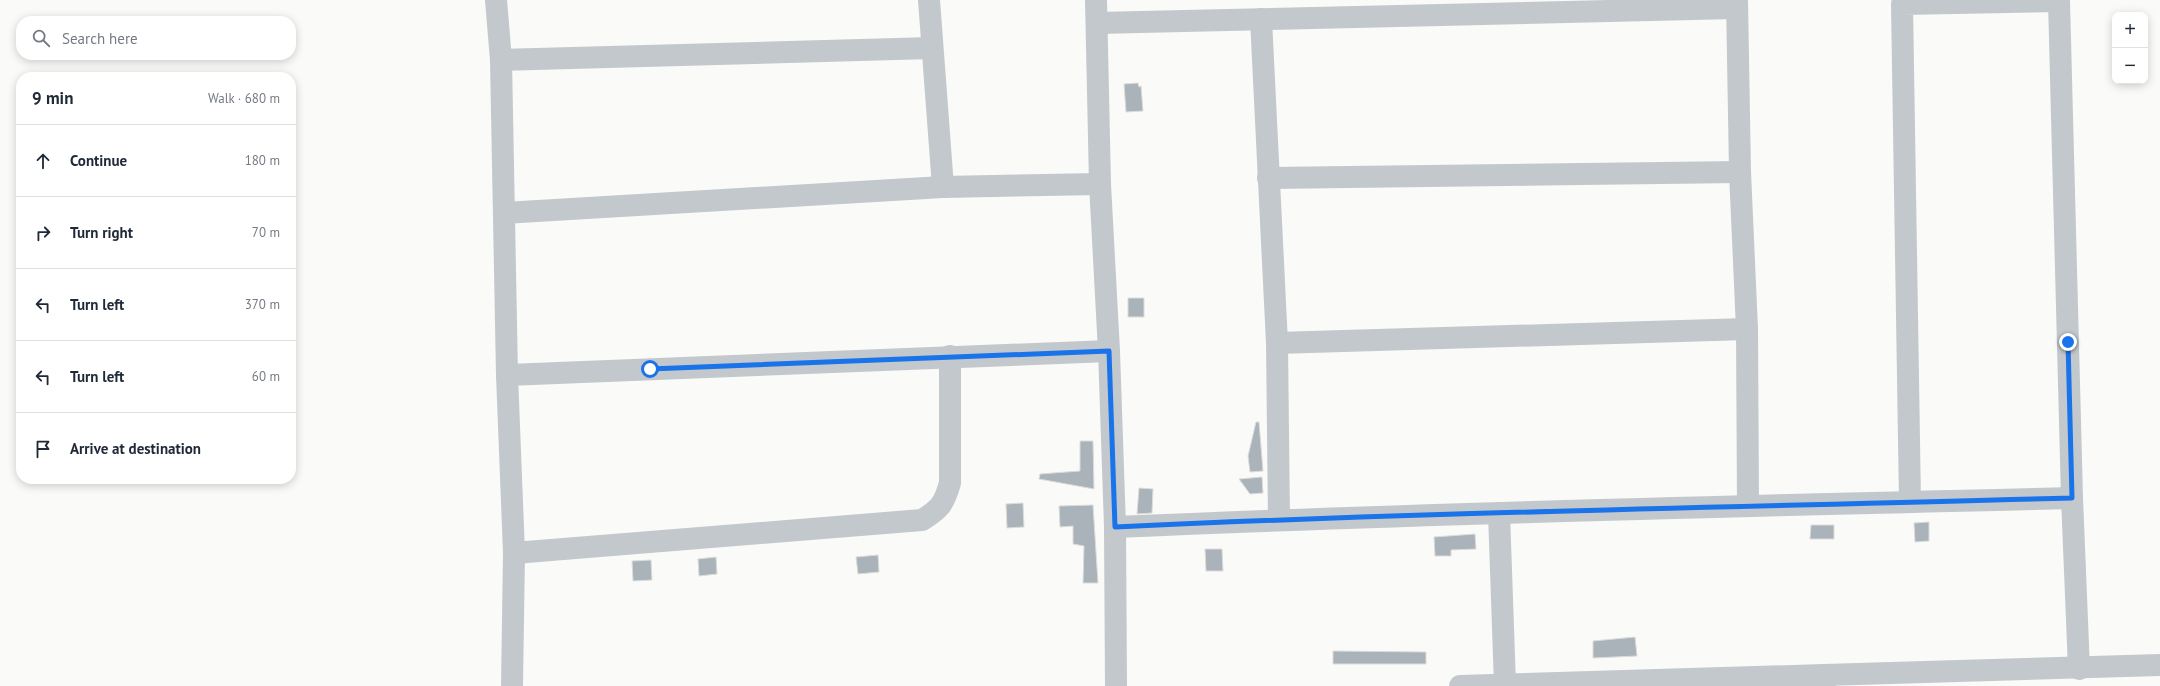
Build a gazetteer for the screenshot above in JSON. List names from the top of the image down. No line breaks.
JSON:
{"page":{"map_buttons":["+","−"],"search":"Search here","heading":["9 min","Walk · 680 m"],"list":[["Continue","180 m"],["Turn right","70 m"],["Turn left","370 m"],["Turn left","60 m"],"Arrive at destination"]}}
